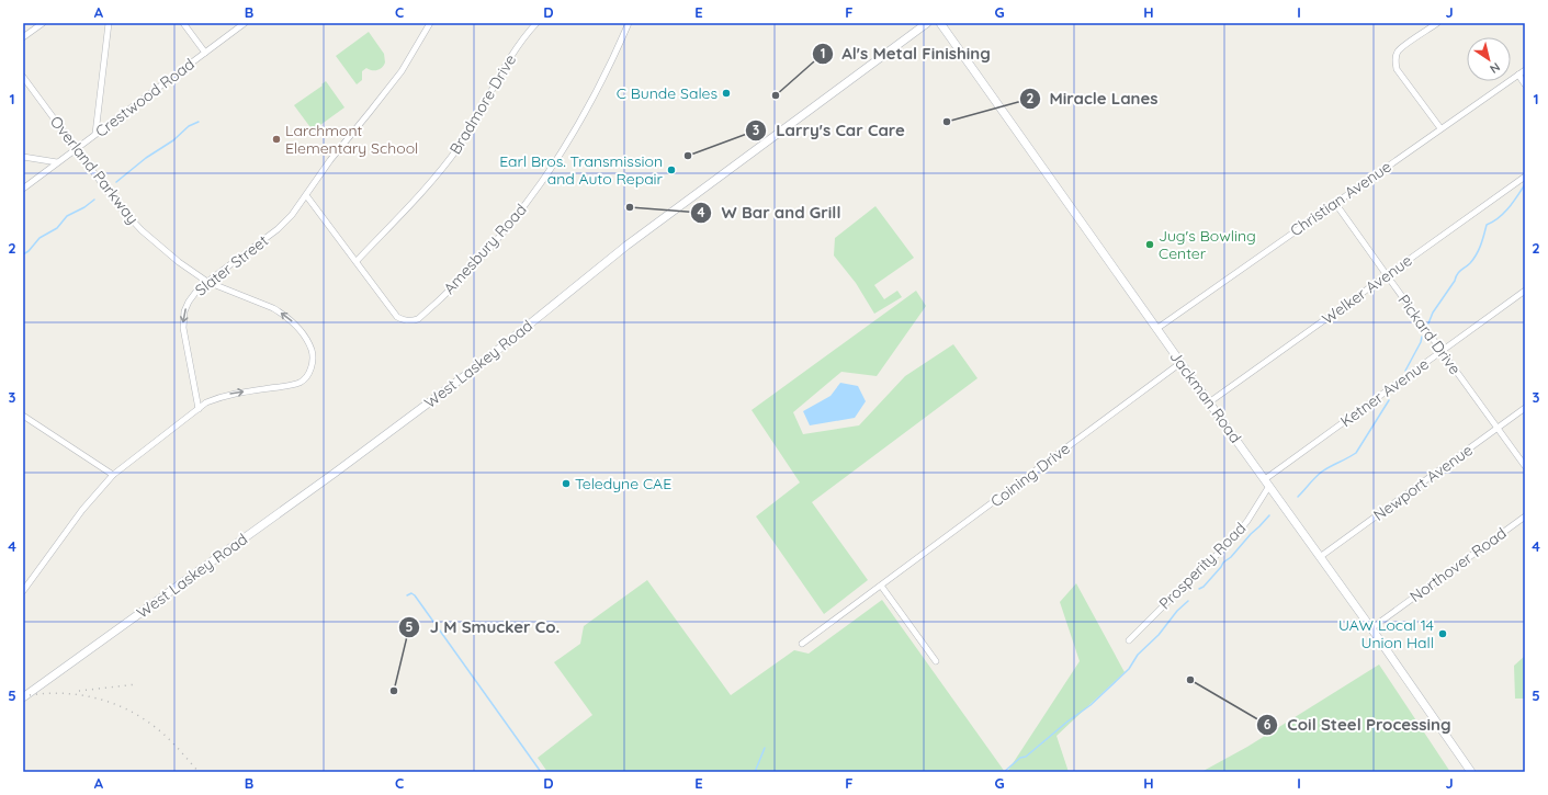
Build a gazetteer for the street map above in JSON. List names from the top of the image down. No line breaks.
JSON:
{"streets":{"main road":["West Laskey Road","Jackman Road"],"street":["Crestwood Road","Bradmore Drive","Overland Parkway","Christian Avenue","Amesbury Road","Slater Street","Welker Avenue","Pickard Drive","Ketner Avenue","Coining Drive","Newport Avenue","Northover Road","Prosperity Road"]},"crossings":[["Crestwood Road","Overland Parkway"],["Bradmore Drive","Amesbury Road"],["Overland Parkway","Slater Street"],["Christian Avenue","Pickard Drive"],["Christian Avenue","Jackman Road"],["Amesbury Road","Slater Street"],["Welker Avenue","Pickard Drive"],["Welker Avenue","Jackman Road"],["Pickard Drive","Ketner Avenue"],["Pickard Drive","Newport Avenue"],["Ketner Avenue","Jackman Road"],["Jackman Road","Coining Drive"],["Jackman Road","Newport Avenue"],["Jackman Road","Northover Road"],["Jackman Road","Prosperity Road"]],"places":["C Bunde Sales","Al's Metal Finishing","Miracle Lanes","Larchmont Elementary School","Larry's Car Care","Earl Bros. Transmission and Auto Repair","W Bar and Grill","Jug's Bowling Center","Teledyne CAE","UAW Local 14 Union Hall","Coil Steel Processing","J M Smucker Co."],"north":"bottom right","grid":{"columns":["A","B","C","D","E","F","G","H","I","J"],"rows":["1","2","3","4","5"]}}
